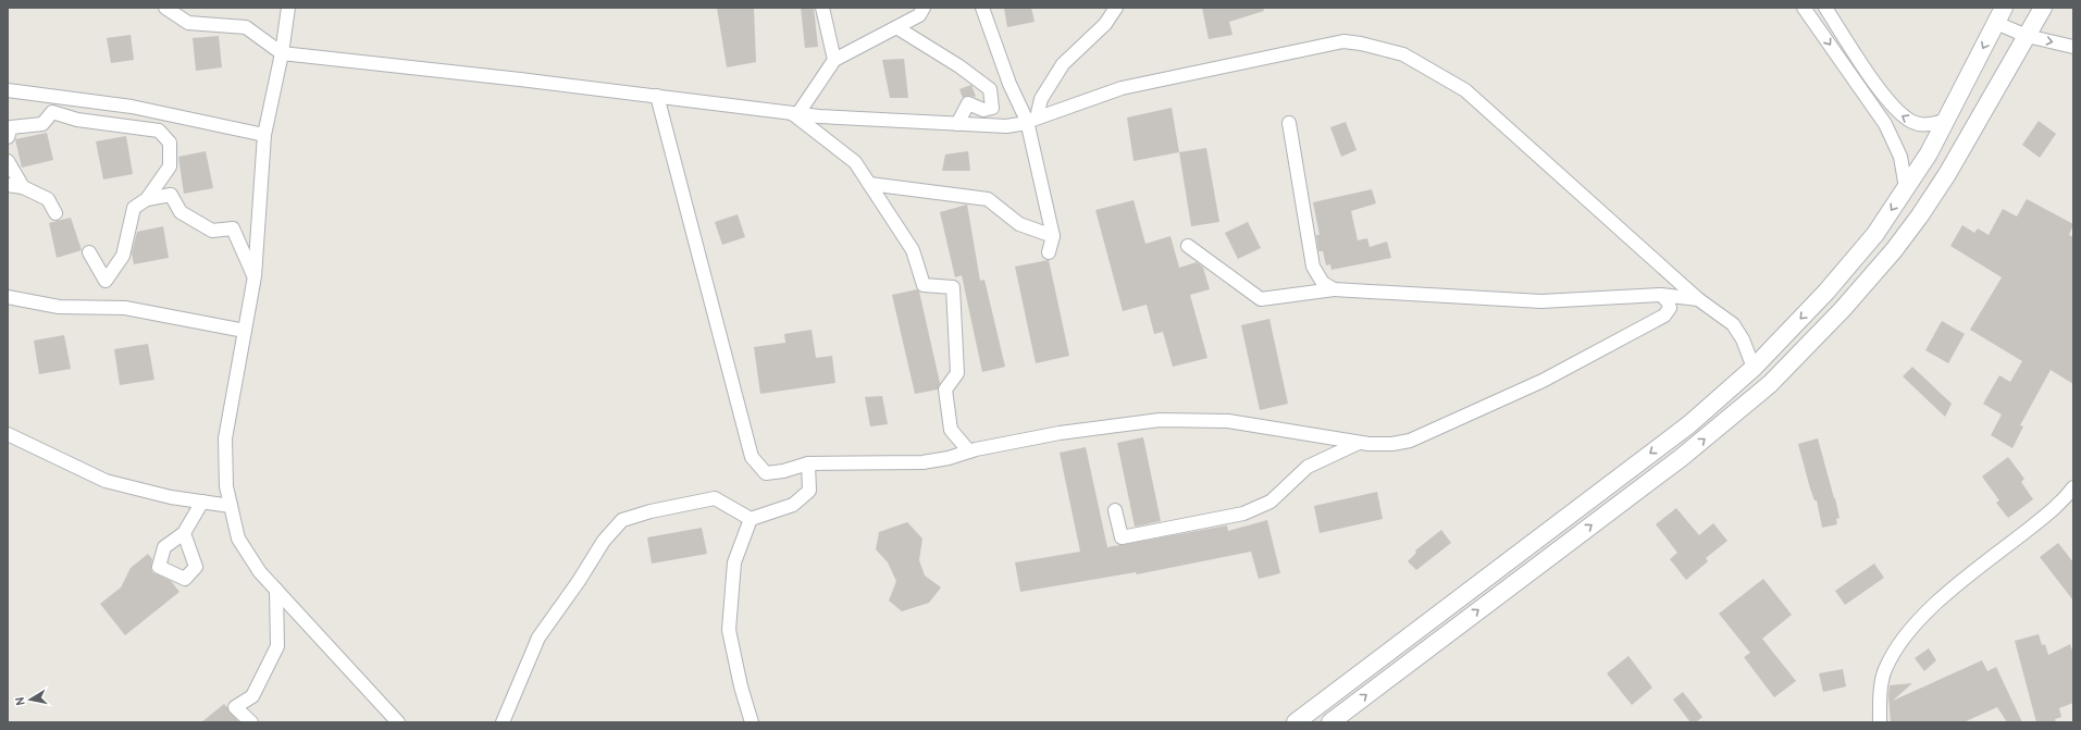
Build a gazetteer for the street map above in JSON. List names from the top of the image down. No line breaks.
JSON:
{"north":"left"}
